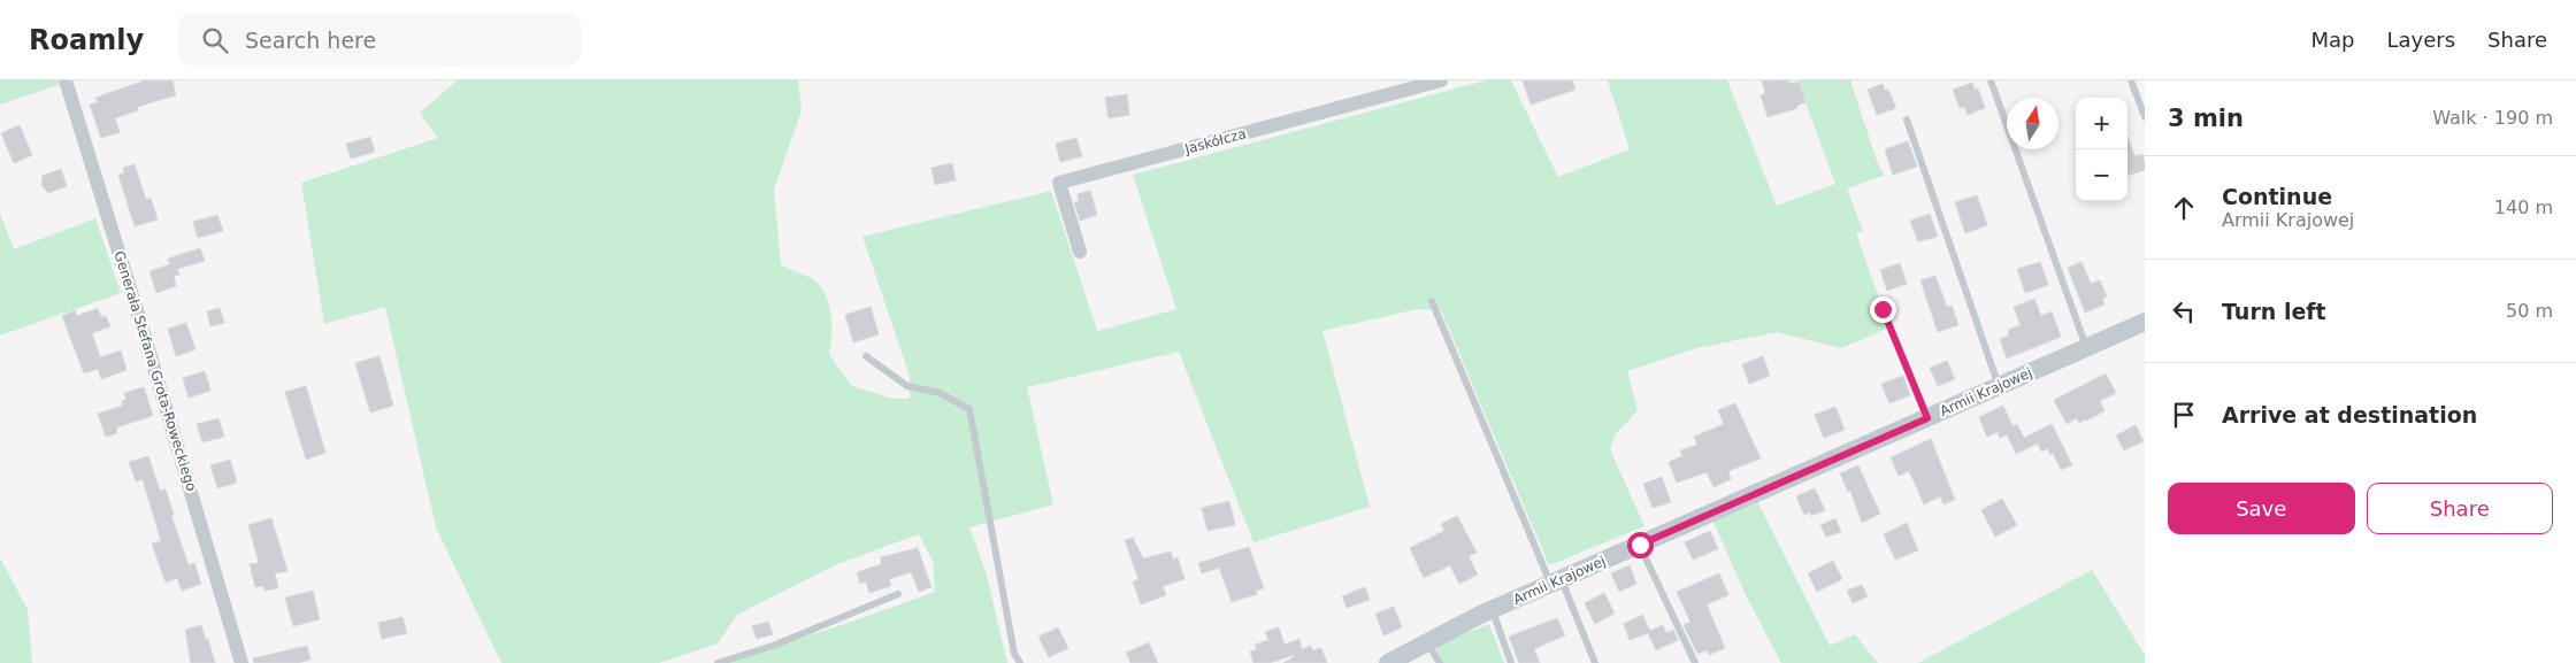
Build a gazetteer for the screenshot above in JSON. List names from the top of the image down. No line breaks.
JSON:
{"streets":{"street":["Jaskółcza","Generała Stefana Grota-Roweckiego","Armii Krajowej"]},"north":"top","page":{"header":"Roamly","search":"Search here","nav":["Map","Layers","Share"],"heading":["3 min","Walk · 190 m"],"map_buttons":["+","−"],"list":[["Continue","Armii Krajowej","140 m"],["Turn left","50 m"],"Arrive at destination"],"buttons":["Save","Share"]}}
